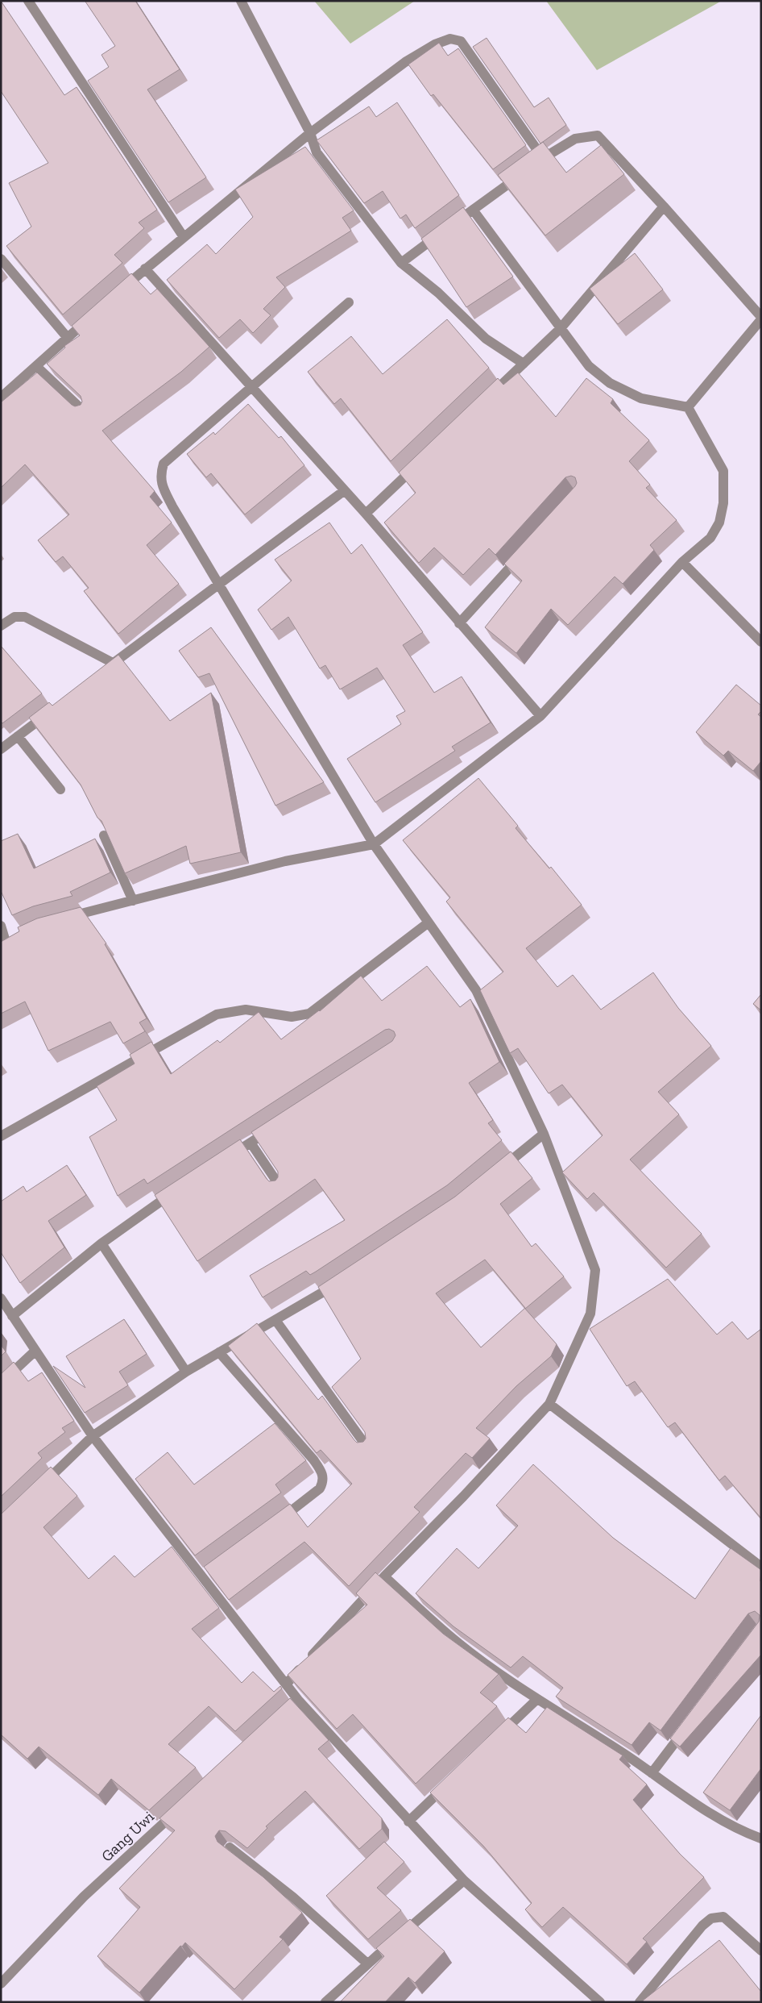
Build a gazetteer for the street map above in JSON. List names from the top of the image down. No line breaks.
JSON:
{"streets":{"street":["Gang Uwi"]}}
